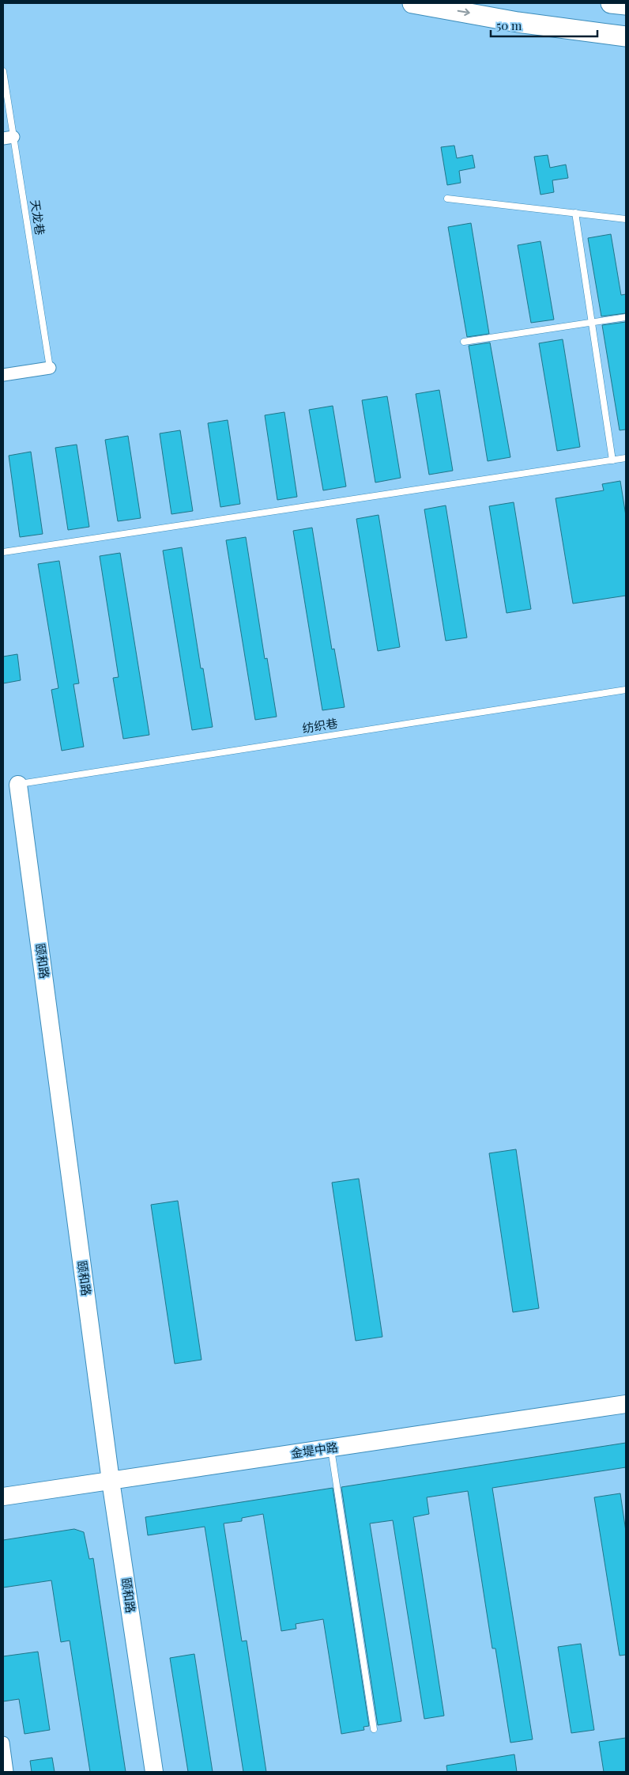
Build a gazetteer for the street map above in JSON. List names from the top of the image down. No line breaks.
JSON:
{"streets":{"street":["颐和路","金堤中路"],"lane":["天龙巷","纺织巷"]},"crossings":[["纺织巷","颐和路"],["颐和路","金堤中路"]],"scale_bar":"50 m"}
